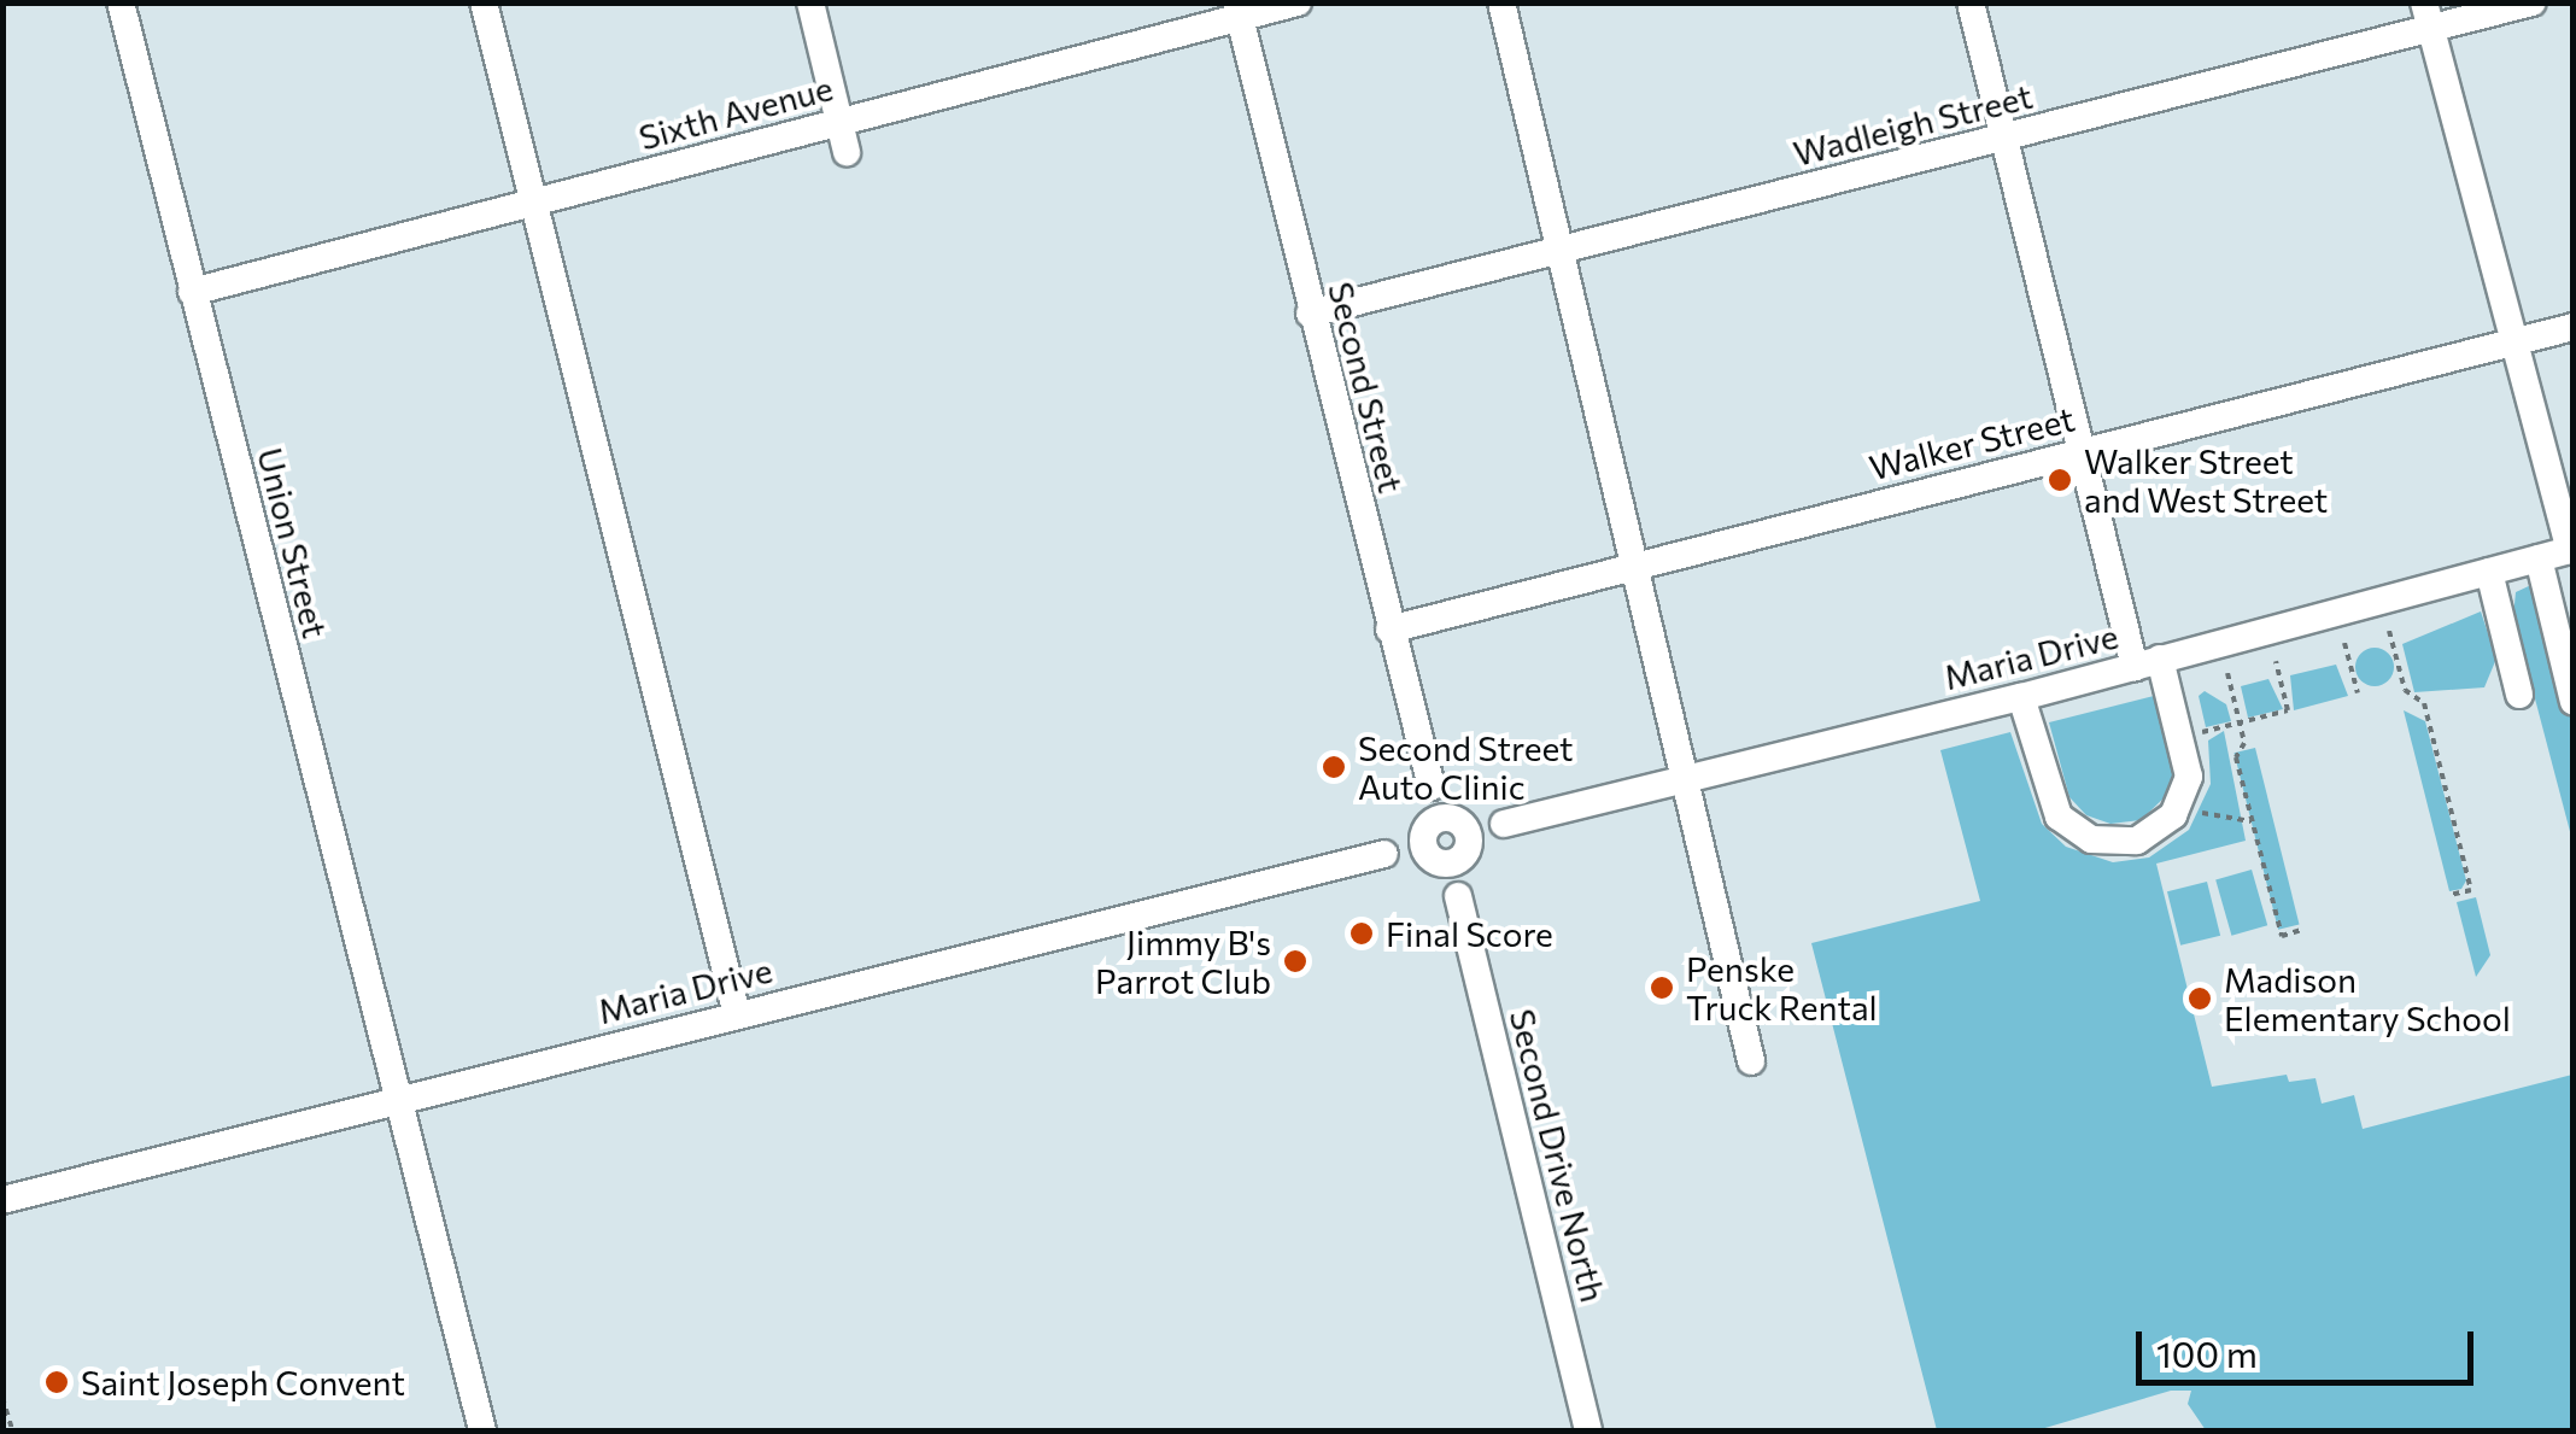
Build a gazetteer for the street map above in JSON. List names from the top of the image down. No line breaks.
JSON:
{"streets":{"street":["Sixth Avenue","Wadleigh Street","Second Street","Walker Street","Union Street","Maria Drive","Second Drive North"]},"crossings":[["Sixth Avenue","Second Street"],["Sixth Avenue","Union Street"],["Wadleigh Street","Second Street"],["Second Street","Walker Street"],["Second Street","Maria Drive"],["Second Street","Second Drive North"],["Union Street","Maria Drive"],["Maria Drive","Second Drive North"]],"places":["Walker Street and West Street","Second Street Auto Clinic","Final Score","Jimmy B's Parrot Club","Penske Truck Rental","Madison Elementary School","Saint Joseph Convent"],"scale_bar":"100 m"}
